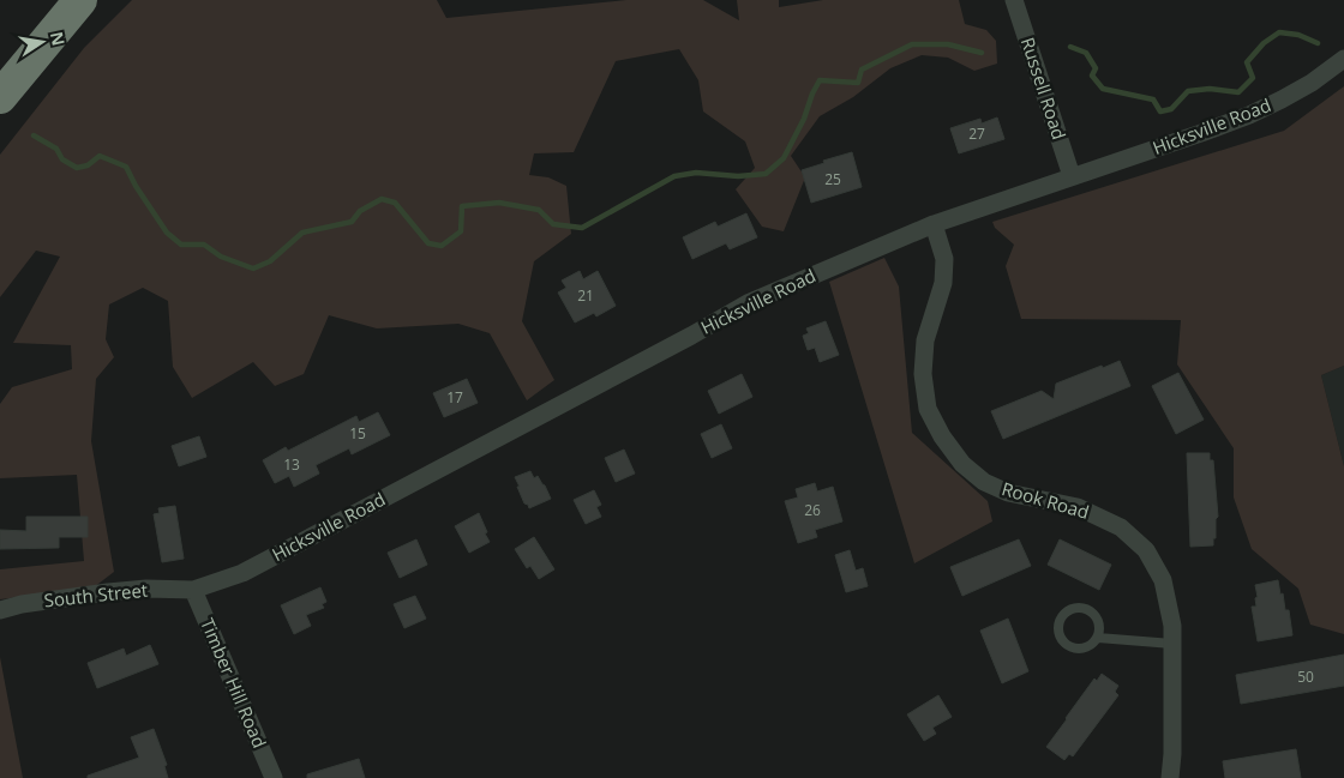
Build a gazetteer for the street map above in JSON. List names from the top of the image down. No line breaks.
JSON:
{"streets":{"street":["Russell Road","Hicksville Road","Rook Road","South Street","Timber Hill Road"]},"crossings":[["Russell Road","Hicksville Road"],["Hicksville Road","Rook Road"],["Hicksville Road","South Street"],["Hicksville Road","Timber Hill Road"],["South Street","Timber Hill Road"]],"house_numbers":["27","25","21","17","15","13","26","50"],"north":"right"}
